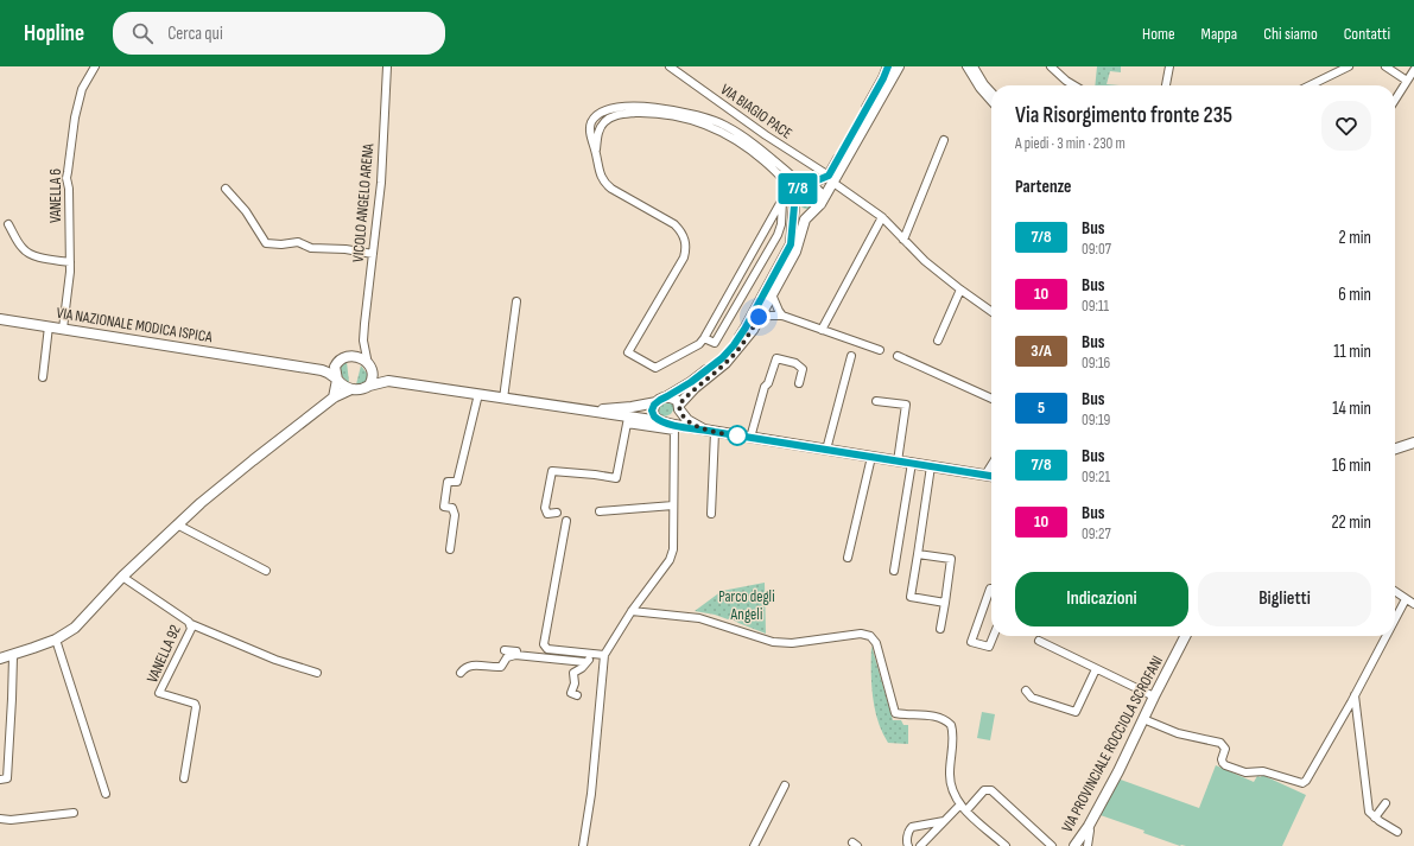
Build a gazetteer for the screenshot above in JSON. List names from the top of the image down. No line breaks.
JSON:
{"streets":{"main road":["VIA NAZIONALE MODICA ISPICA","VIA PROVINCIALE ROCCIOLA SCROFANI"],"street":["VIA BIAGIO PACE","VANELLA 6","VICOLO ANGELO ARENA","VANELLA 92"]},"crossings":[["VANELLA 6","VIA NAZIONALE MODICA ISPICA"]],"parks":["Parco degli Angeli"],"lines":["bus line 7/8"],"page":{"header":"Hopline","search":"Cerca qui","nav":["Home","Mappa","Chi siamo","Contatti"],"on_map":"7/8","heading":[["Via Risorgimento fronte 235","A piedi · 3 min · 230 m"],"Partenze"],"list":[{"mark":"7/8","name":"Bus","note":"09:07","value":"2 min"},{"mark":"10","name":"Bus","note":"09:11","value":"6 min"},{"mark":"3/A","name":"Bus","note":"09:16","value":"11 min"},{"mark":"5","name":"Bus","note":"09:19","value":"14 min"},{"mark":"7/8","name":"Bus","note":"09:21","value":"16 min"},{"mark":"10","name":"Bus","note":"09:27","value":"22 min"}],"buttons":["Indicazioni","Biglietti"]}}
